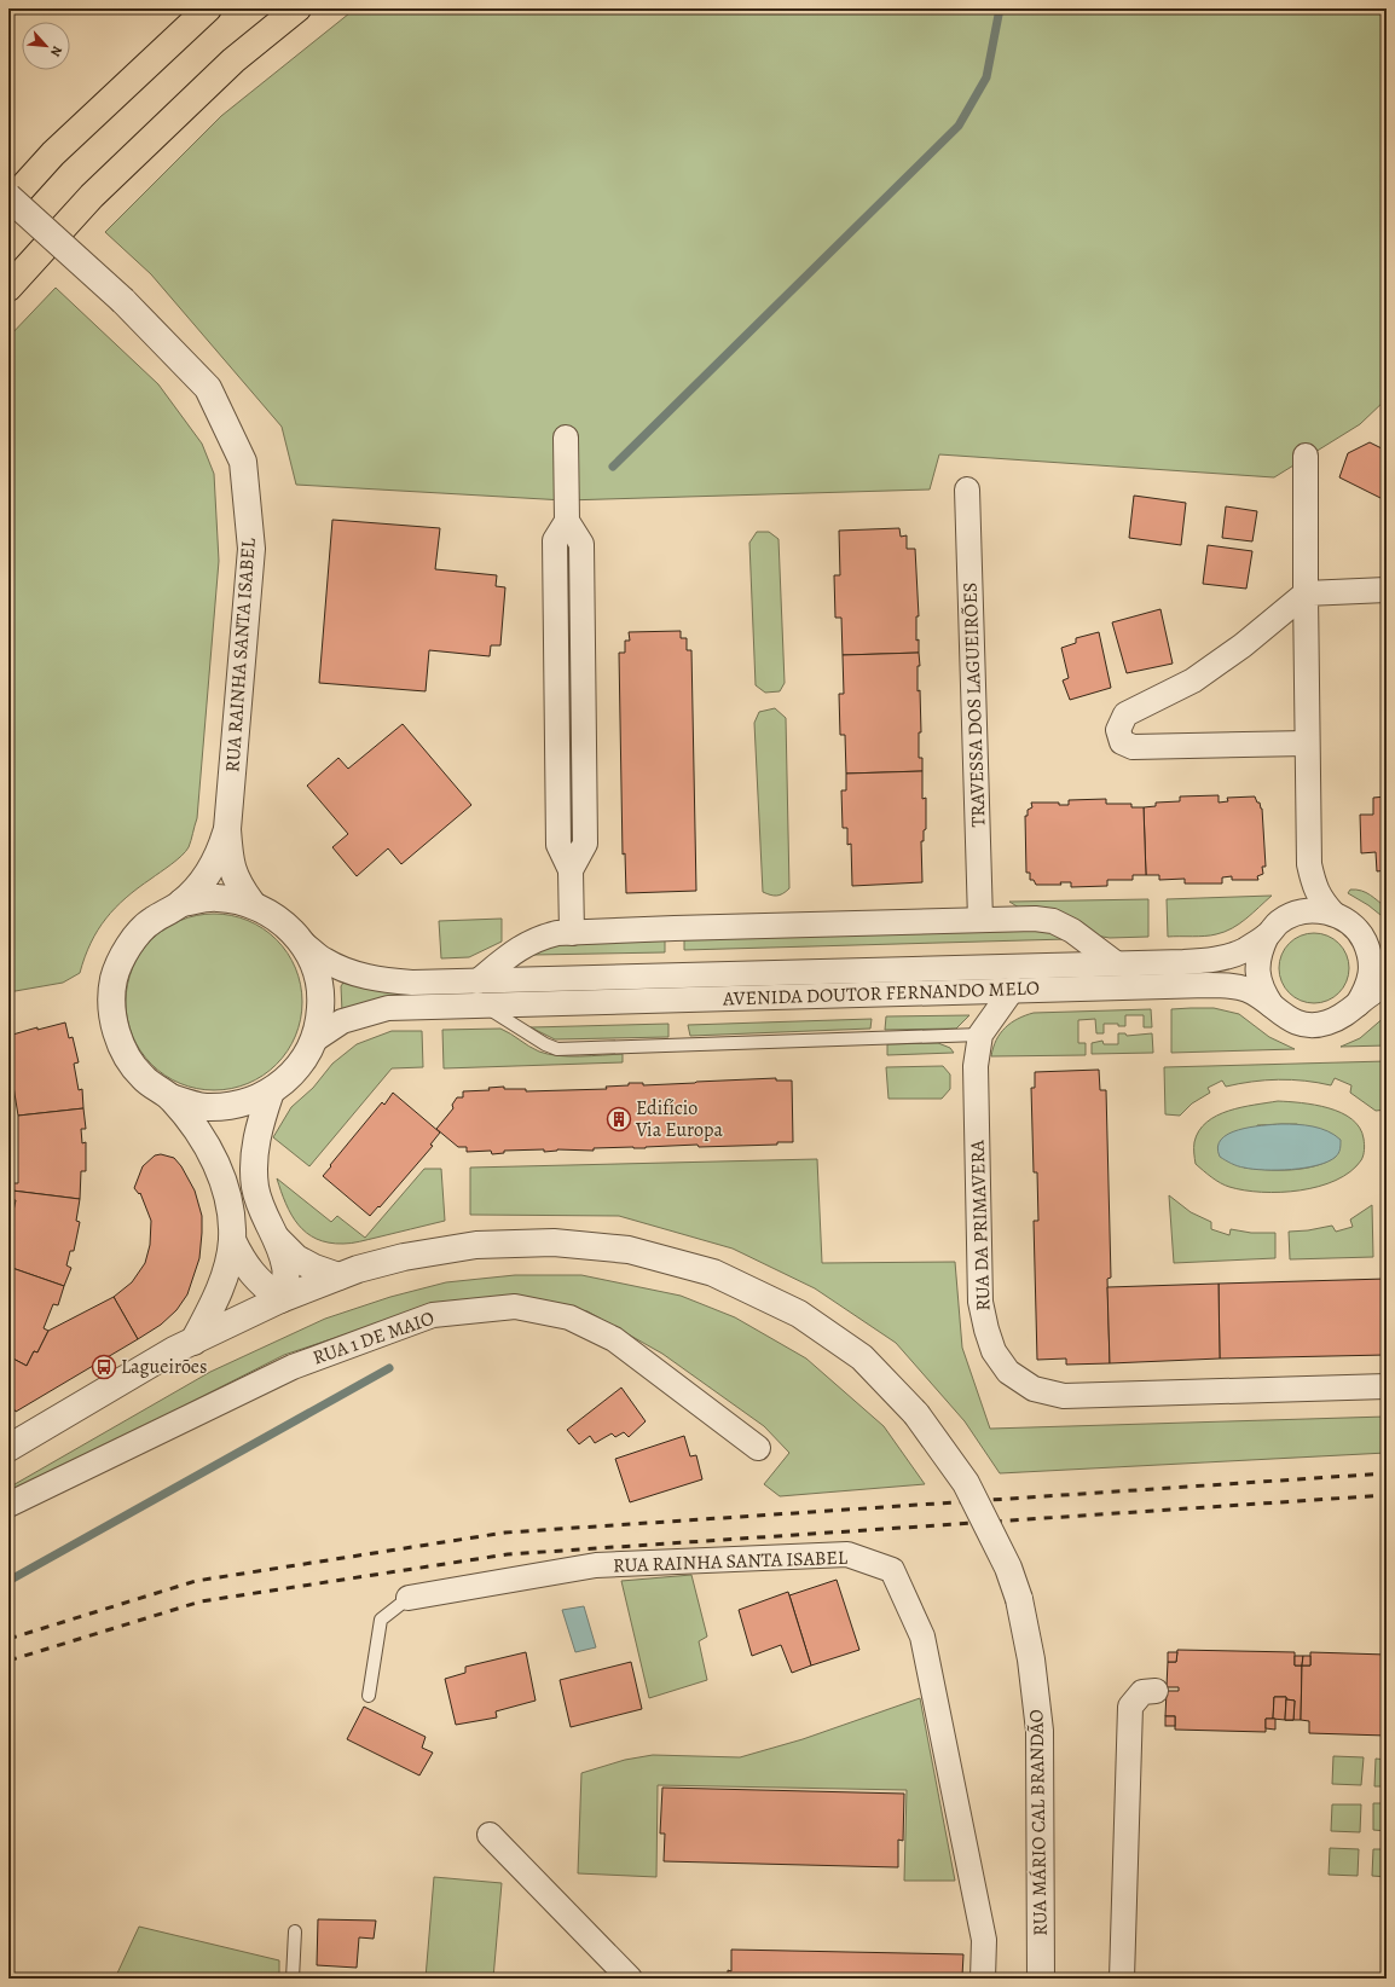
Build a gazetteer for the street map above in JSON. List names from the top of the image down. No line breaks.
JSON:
{"streets":{"street":["RUA RAINHA SANTA ISABEL","TRAVESSA DOS LAGUEIRÕES","AVENIDA DOUTOR FERNANDO MELO","RUA DA PRIMAVERA","RUA 1 DE MAIO","RUA MÁRIO CAL BRANDÃO"]},"crossings":[["RUA RAINHA SANTA ISABEL","AVENIDA DOUTOR FERNANDO MELO"],["RUA RAINHA SANTA ISABEL","RUA MÁRIO CAL BRANDÃO"],["AVENIDA DOUTOR FERNANDO MELO","RUA DA PRIMAVERA"]],"places":{"building":["Edifício Via Europa"],"bus stop":["Lagueirões"]},"north":"bottom right"}
